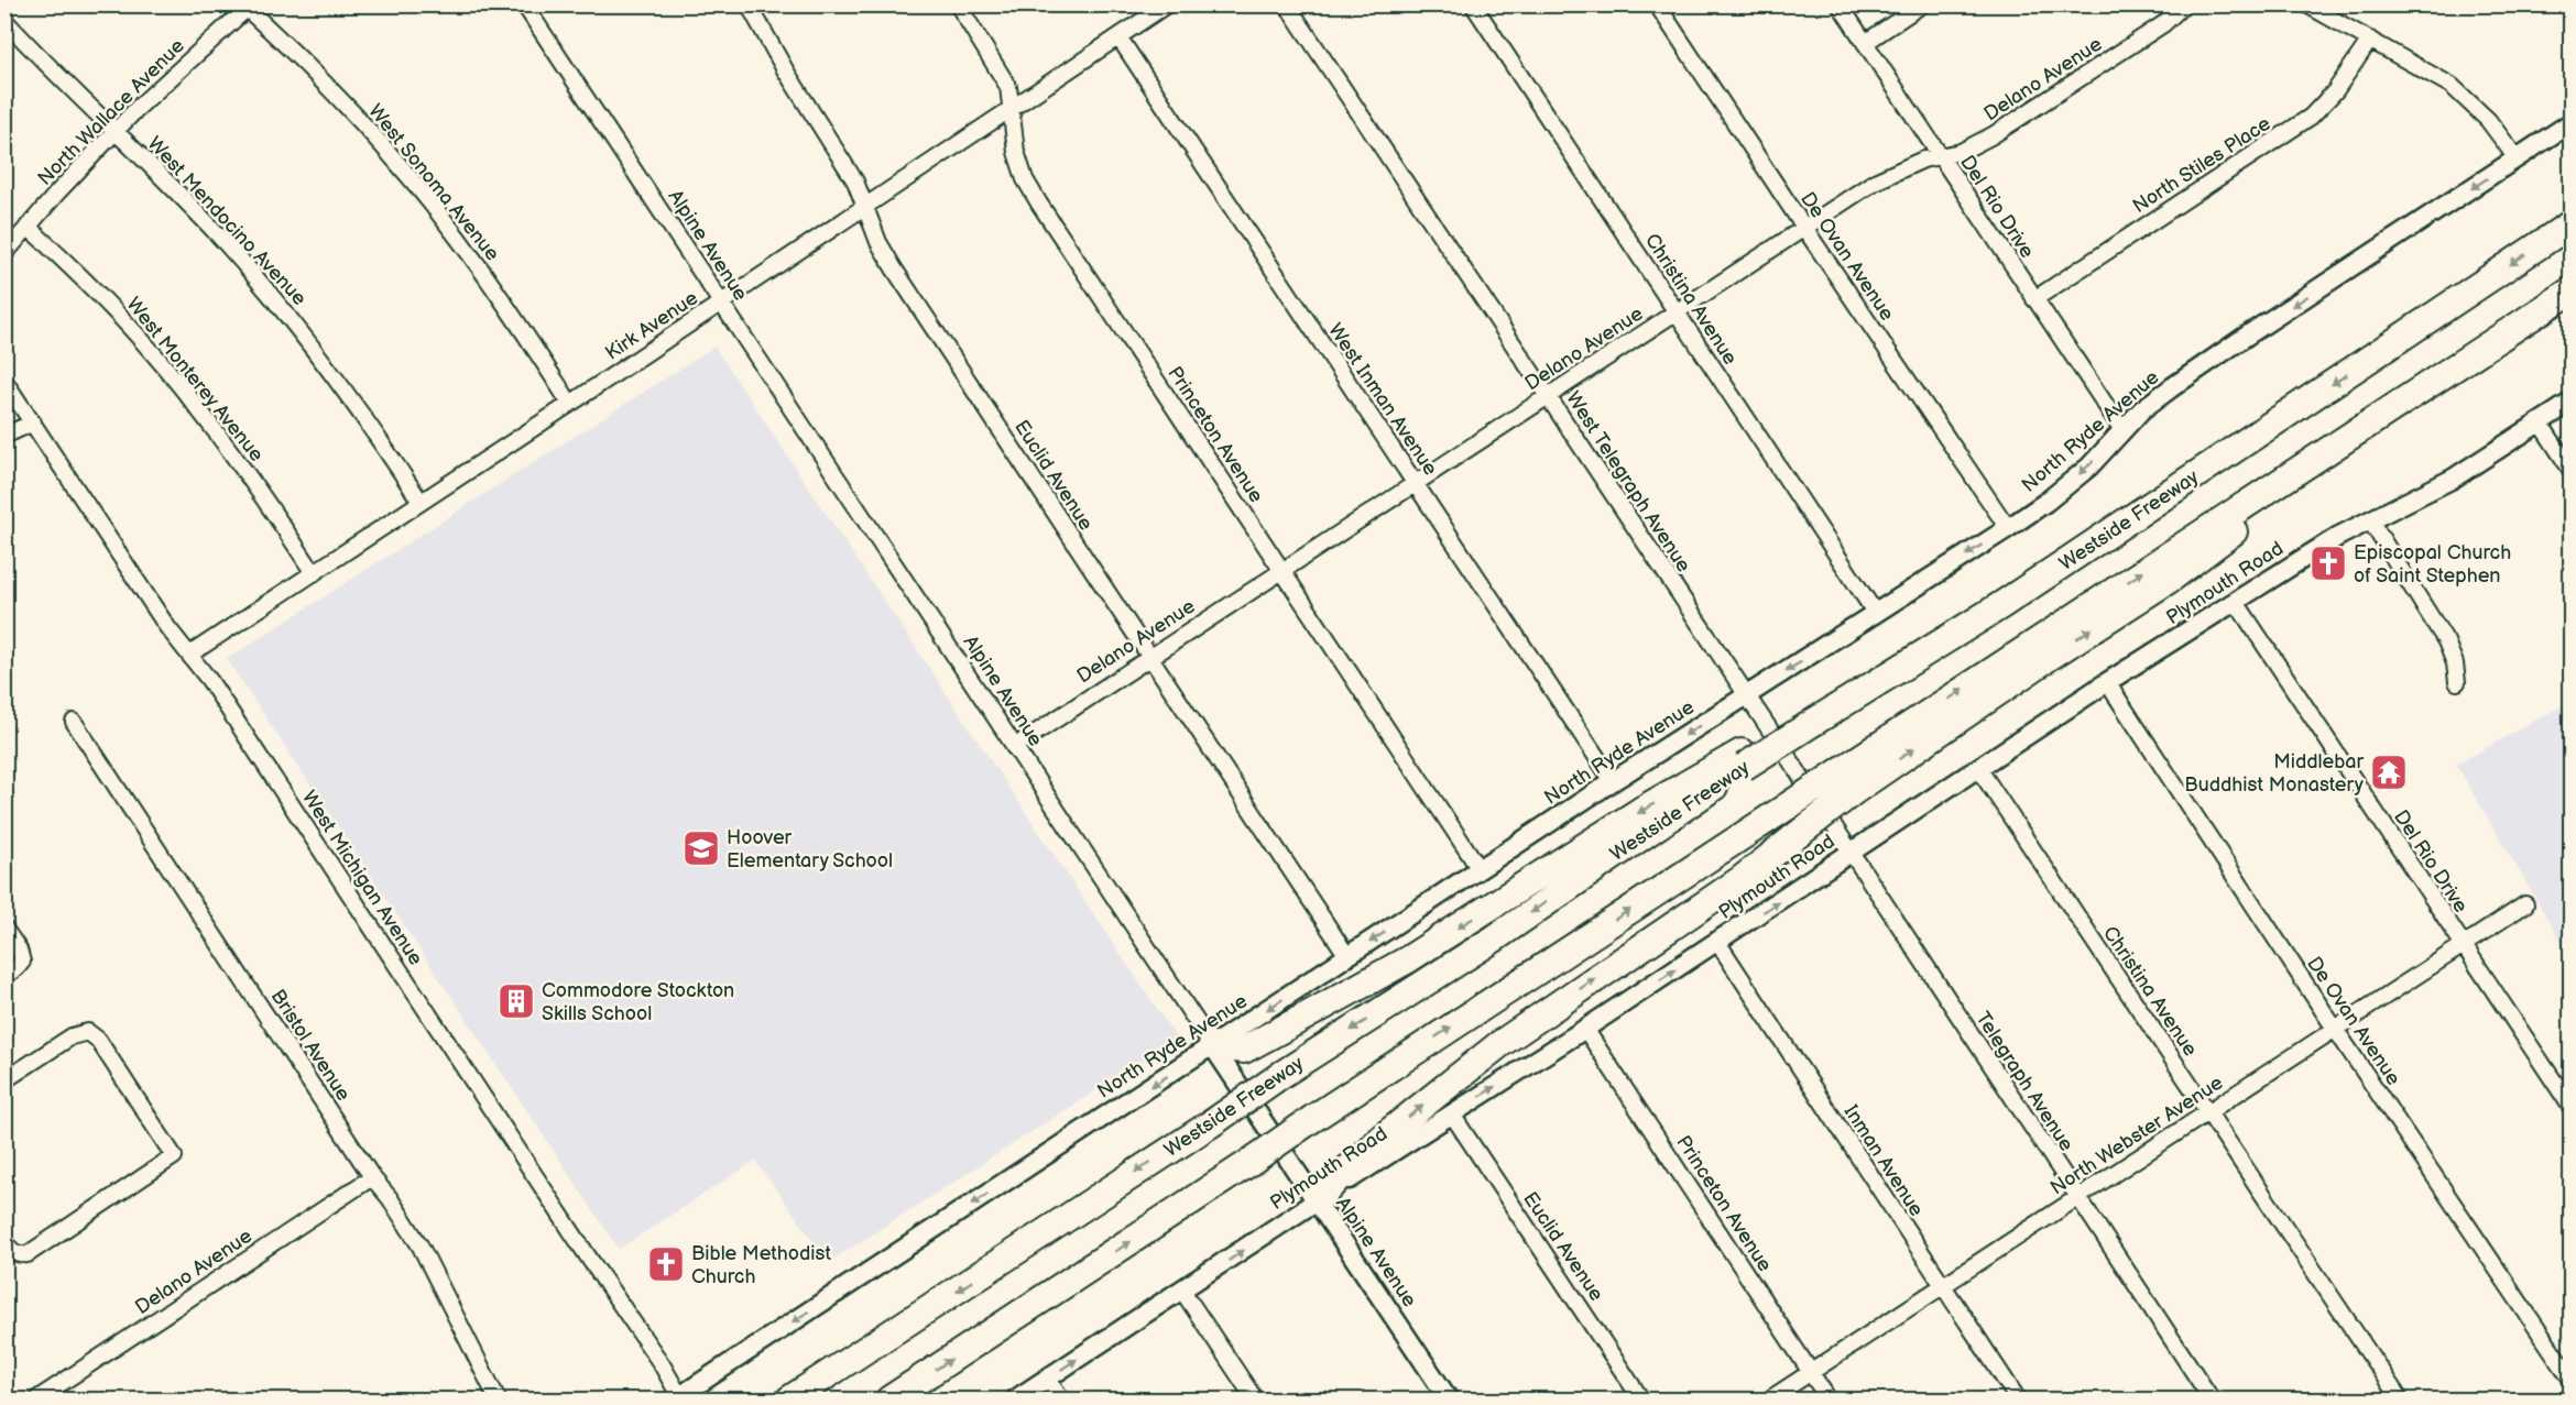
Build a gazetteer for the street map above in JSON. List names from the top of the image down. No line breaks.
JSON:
{"streets":{"highway":["Westside Freeway"],"street":["Delano Avenue","North Wallace Avenue","North Stiles Place","West Sonoma Avenue","Del Rio Drive","West Mendocino Avenue","Alpine Avenue","De Ovan Avenue","Christina Avenue","Kirk Avenue","West Monterey Avenue","West Inman Avenue","North Ryde Avenue","Princeton Avenue","Euclid Avenue","West Telegraph Avenue","Plymouth Road","West Michigan Avenue","Bristol Avenue","Telegraph Avenue","North Webster Avenue","Inman Avenue"]},"crossings":[["Delano Avenue","Del Rio Drive"],["Delano Avenue","Alpine Avenue"],["Delano Avenue","De Ovan Avenue"],["Delano Avenue","Christina Avenue"],["Delano Avenue","West Inman Avenue"],["Delano Avenue","Princeton Avenue"],["Delano Avenue","Euclid Avenue"],["Delano Avenue","West Telegraph Avenue"],["Delano Avenue","Bristol Avenue"],["North Wallace Avenue","West Sonoma Avenue"],["North Wallace Avenue","West Mendocino Avenue"],["North Wallace Avenue","West Monterey Avenue"],["North Stiles Place","Del Rio Drive"],["West Sonoma Avenue","Kirk Avenue"],["Del Rio Drive","North Ryde Avenue"],["Del Rio Drive","Plymouth Road"],["Del Rio Drive","North Webster Avenue"],["West Mendocino Avenue","Kirk Avenue"],["Alpine Avenue","Kirk Avenue"],["Alpine Avenue","North Ryde Avenue"],["Alpine Avenue","Plymouth Road"],["De Ovan Avenue","North Ryde Avenue"],["De Ovan Avenue","Plymouth Road"],["De Ovan Avenue","North Webster Avenue"],["Christina Avenue","North Ryde Avenue"],["Christina Avenue","Plymouth Road"],["Christina Avenue","North Webster Avenue"],["Kirk Avenue","West Monterey Avenue"],["Kirk Avenue","West Inman Avenue"],["Kirk Avenue","Princeton Avenue"],["Kirk Avenue","Euclid Avenue"],["Kirk Avenue","West Michigan Avenue"],["West Inman Avenue","North Ryde Avenue"],["North Ryde Avenue","Princeton Avenue"],["North Ryde Avenue","Euclid Avenue"],["North Ryde Avenue","West Telegraph Avenue"],["North Ryde Avenue","West Michigan Avenue"],["Princeton Avenue","Plymouth Road"],["Princeton Avenue","North Webster Avenue"],["Euclid Avenue","Plymouth Road"],["West Telegraph Avenue","Telegraph Avenue"],["Plymouth Road","Telegraph Avenue"],["Plymouth Road","Inman Avenue"],["Telegraph Avenue","North Webster Avenue"],["North Webster Avenue","Inman Avenue"]],"one_way":["North Ryde Avenue","Plymouth Road"],"places":{"church":["Episcopal Church of Saint Stephen","Bible Methodist Church"],"temple":["Middlebar Buddhist Monastery"],"school or university":["Hoover Elementary School"],"building":["Commodore Stockton Skills School"]}}
